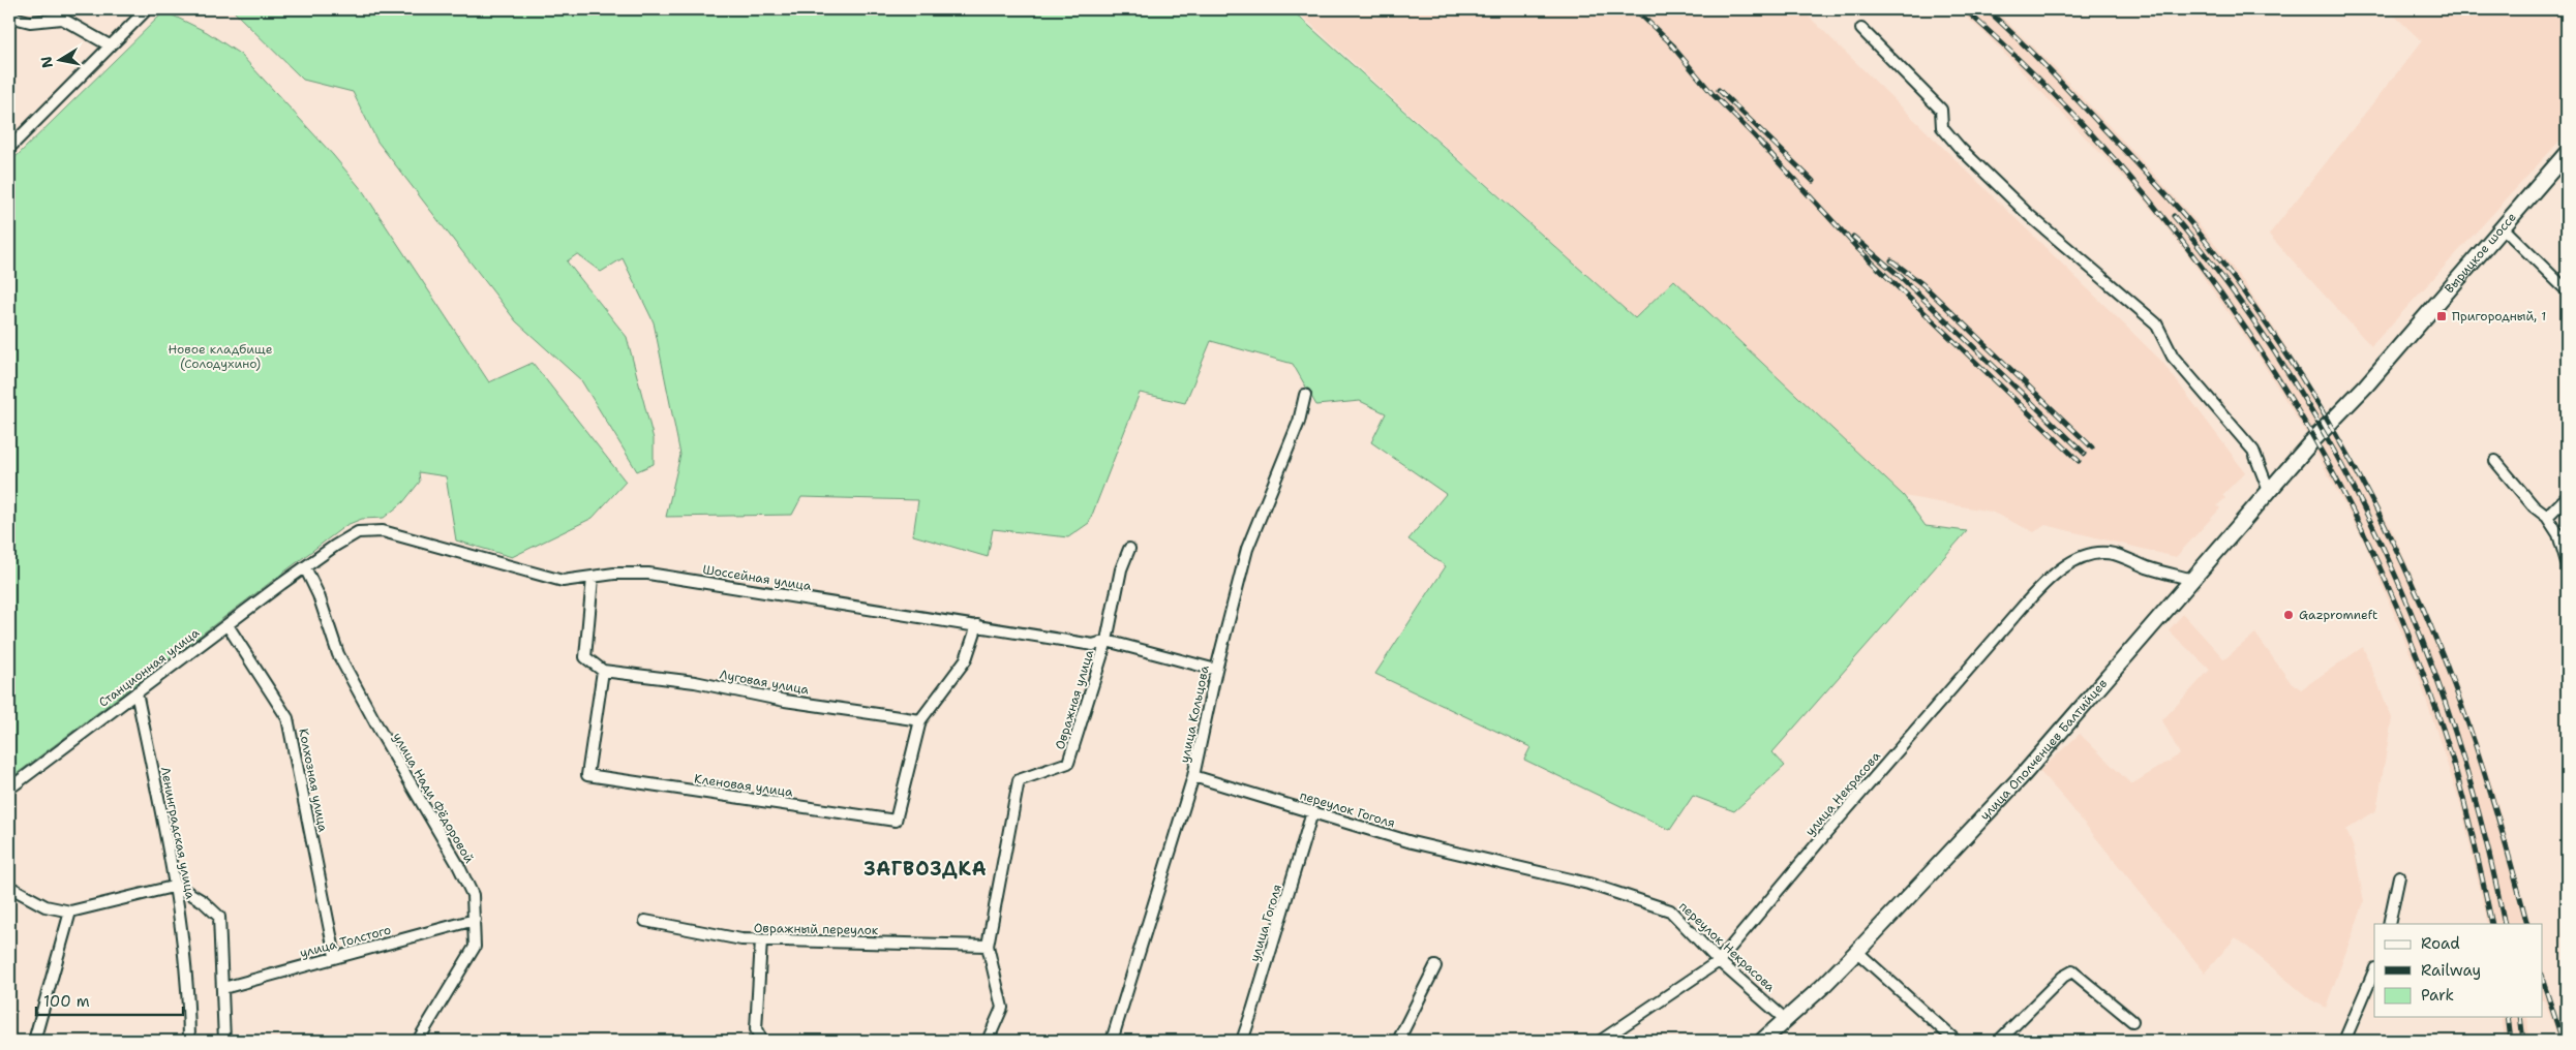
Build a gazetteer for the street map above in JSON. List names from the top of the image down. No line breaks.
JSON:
{"streets":{"main road":["Вырицкое шоссе","улица Ополченцев Балтийцев"],"street":["Шоссейная улица","Станционная улица","Луговая улица","Овражная улица","улица Кольцова","Колхозная улица","Кленовая улица","улица Некрасова","улица Нади Фёдоровой","переулок Гоголя","Ленинградская улица","улица Гоголя","Овражный переулок","улица Толстого","переулок Некрасова"]},"crossings":[["Вырицкое шоссе","улица Ополченцев Балтийцев"],["Шоссейная улица","Станционная улица"],["Шоссейная улица","Овражная улица"],["Шоссейная улица","улица Кольцова"],["Шоссейная улица","улица Нади Фёдоровой"],["Станционная улица","Колхозная улица"],["Станционная улица","улица Нади Фёдоровой"],["Станционная улица","Ленинградская улица"],["Луговая улица","Кленовая улица"],["Овражная улица","Овражный переулок"],["улица Кольцова","переулок Гоголя"],["улица Ополченцев Балтийцев","улица Некрасова"],["улица Ополченцев Балтийцев","переулок Некрасова"],["Колхозная улица","улица Толстого"],["улица Некрасова","переулок Некрасова"],["улица Нади Фёдоровой","улица Толстого"],["переулок Гоголя","улица Гоголя"],["переулок Гоголя","переулок Некрасова"]],"districts":["ЗАГВОЗДКА"],"parks":["Новое кладбище (Солодухино)"],"places":{"transit":["Пригородный, 1"],"other":["Gazpromneft"]},"legend":["Road","Railway","Park"],"scale_bar":"100 m","north":"left"}
